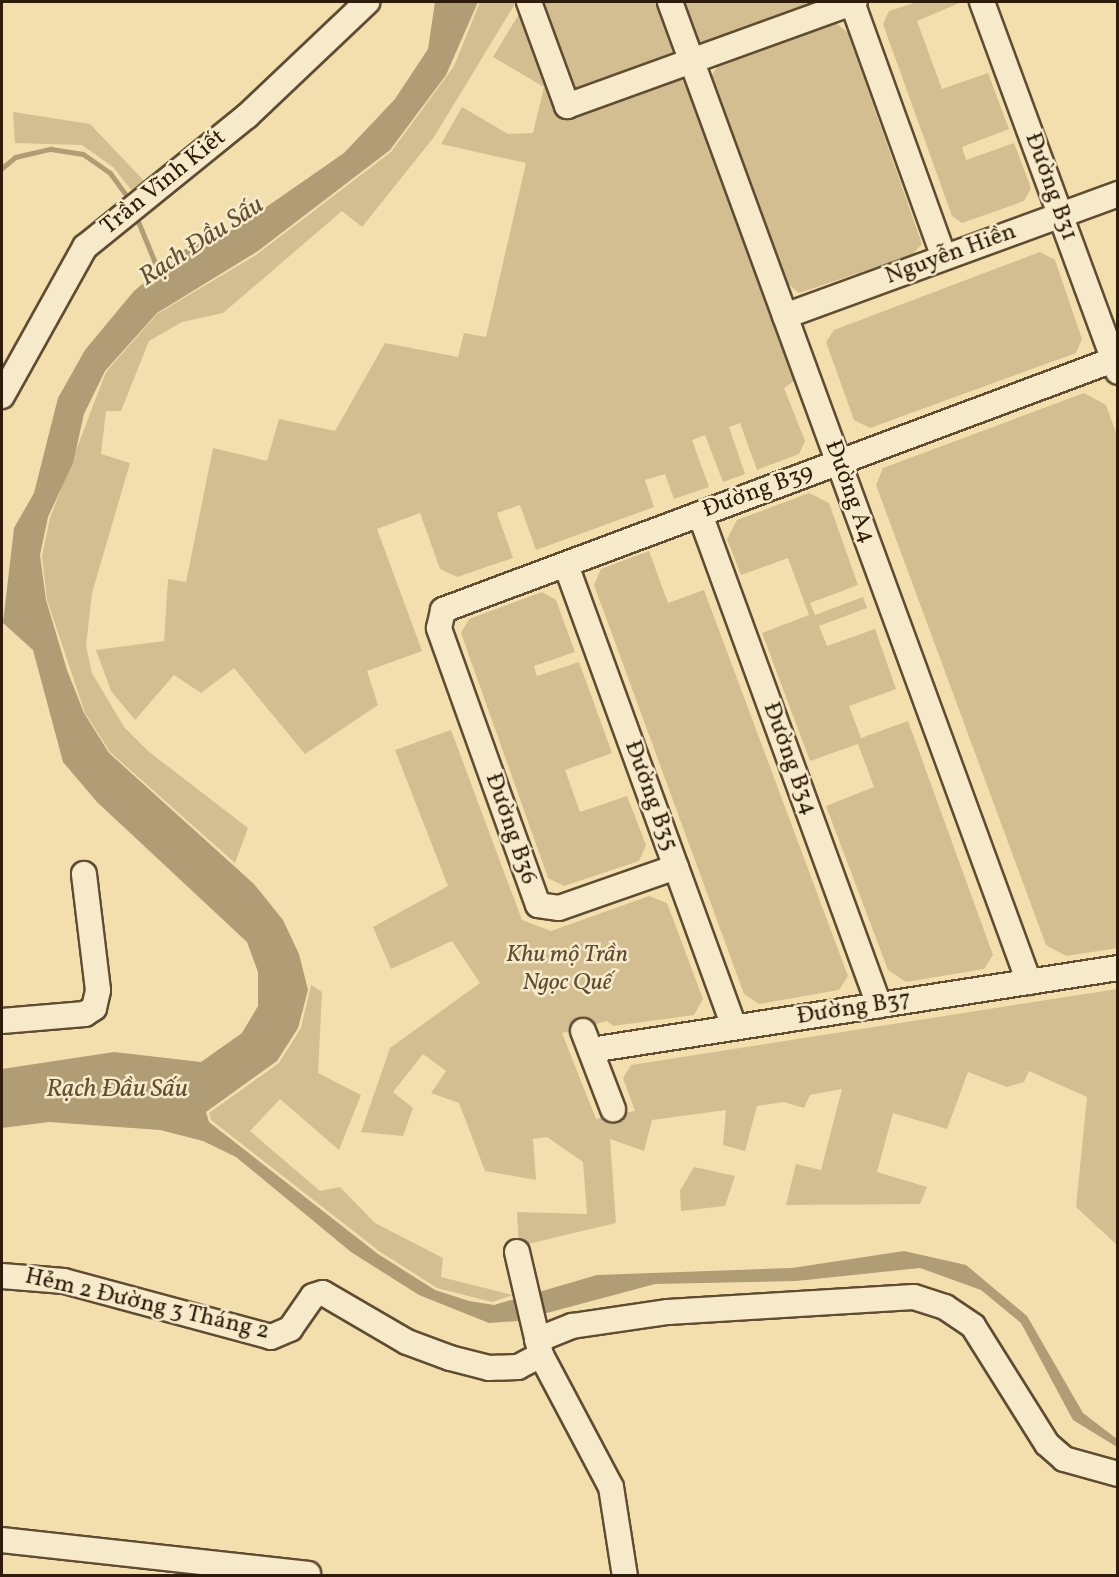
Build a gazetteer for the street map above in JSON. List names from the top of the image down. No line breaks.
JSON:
{"streets":{"street":["Trần Vĩnh Kiết","Đường B31","Nguyễn Hiền","Đường B39","Đường A4","Đường B34","Đường B35","Đường B36","Đường B37","Hẻm 2 Đường 3 Tháng 2"]},"crossings":[["Đường B31","Nguyễn Hiền"],["Đường B31","Đường B39"],["Nguyễn Hiền","Đường A4"],["Đường B39","Đường A4"],["Đường B39","Đường B34"],["Đường B39","Đường B35"],["Đường B39","Đường B36"],["Đường A4","Đường B37"],["Đường B34","Đường B37"],["Đường B35","Đường B36"],["Đường B35","Đường B37"]],"water":["Rạch Đầu Sấu"],"parks":["Khu mộ Trần Ngọc Quế"]}
